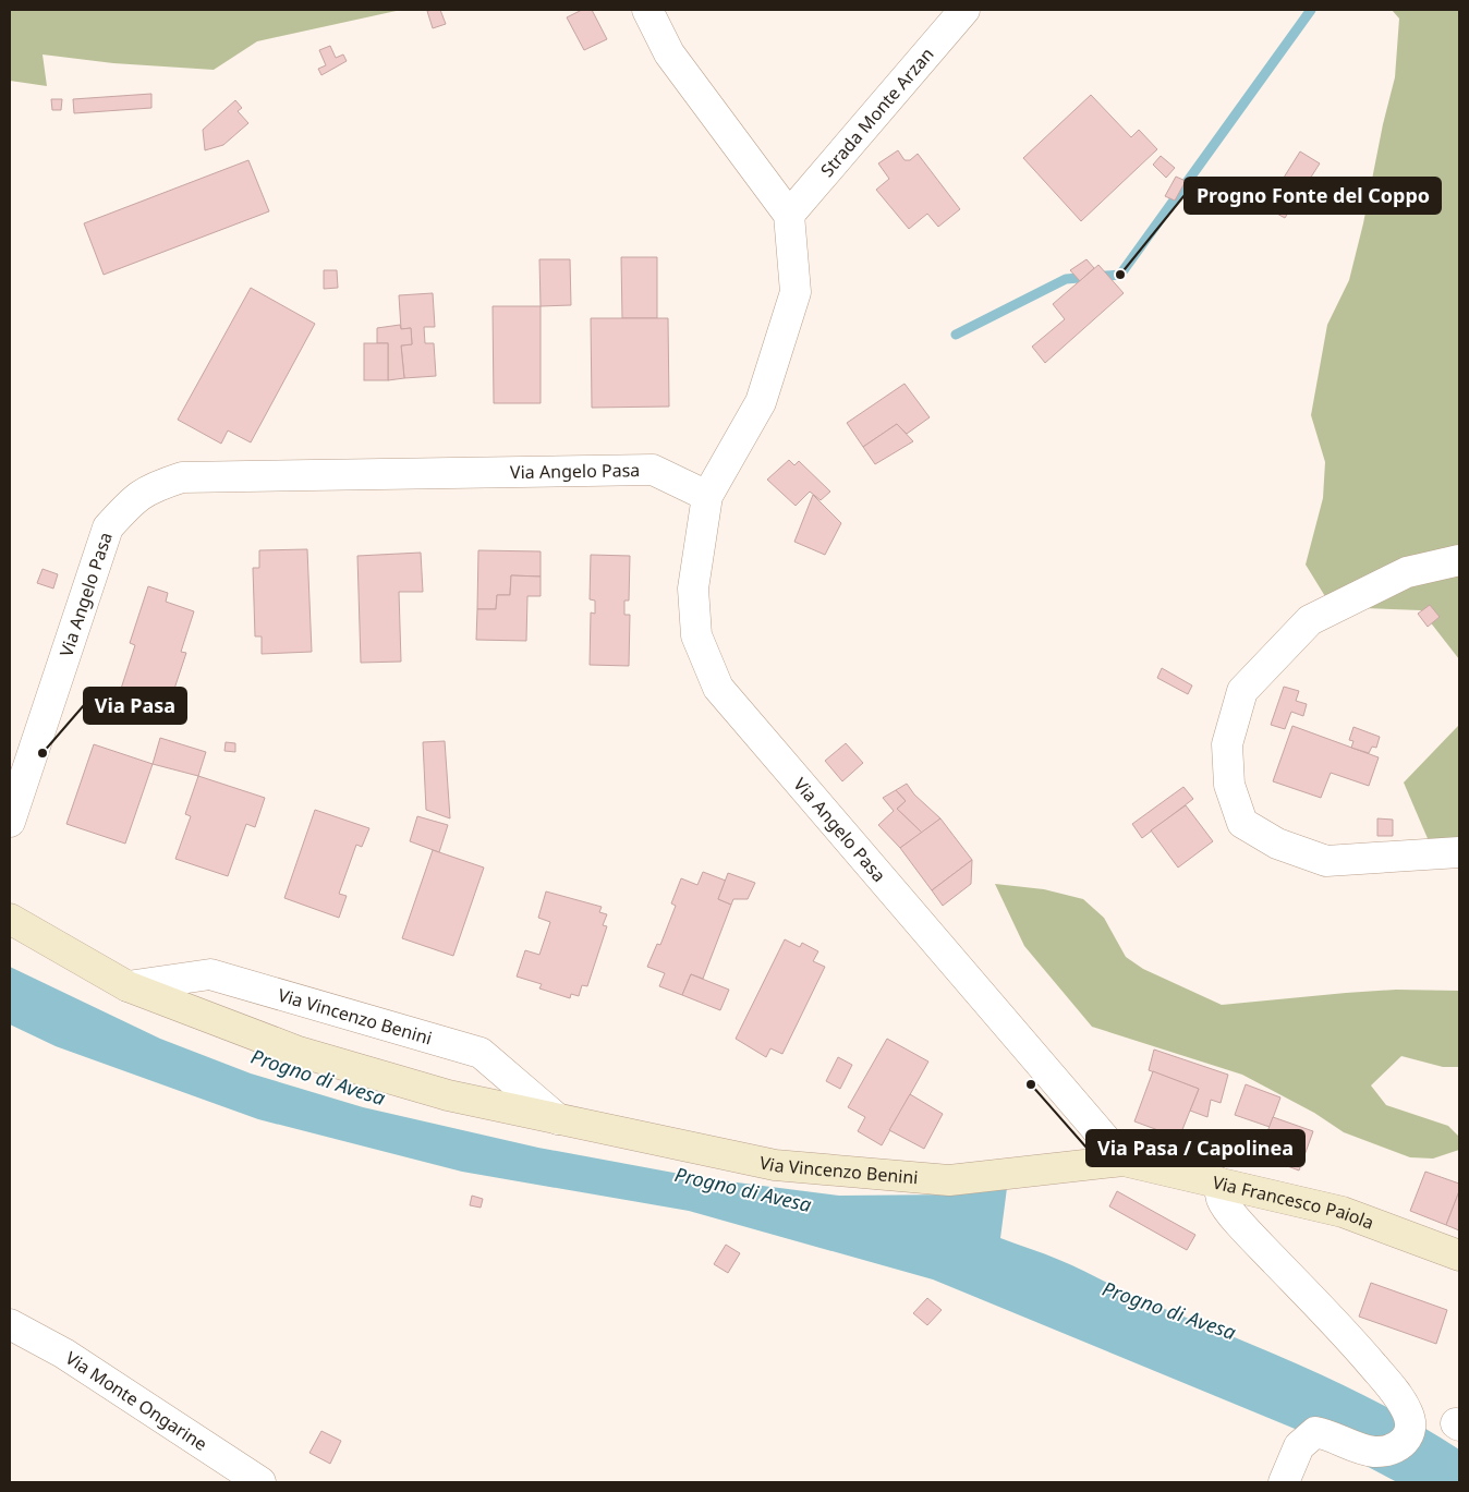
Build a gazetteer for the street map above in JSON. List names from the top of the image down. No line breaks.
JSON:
{"streets":{"street":["Strada Monte Arzan","Via Angelo Pasa","Via Vincenzo Benini","Via Francesco Paiola","Via Monte Ongarine"]},"crossings":[["Via Angelo Pasa","Via Vincenzo Benini"],["Via Angelo Pasa","Via Francesco Paiola"],["Via Vincenzo Benini","Via Francesco Paiola"]],"water":["Progno di Avesa"],"places":["Progno Fonte del Coppo","Via Pasa","Via Pasa / Capolinea"]}
